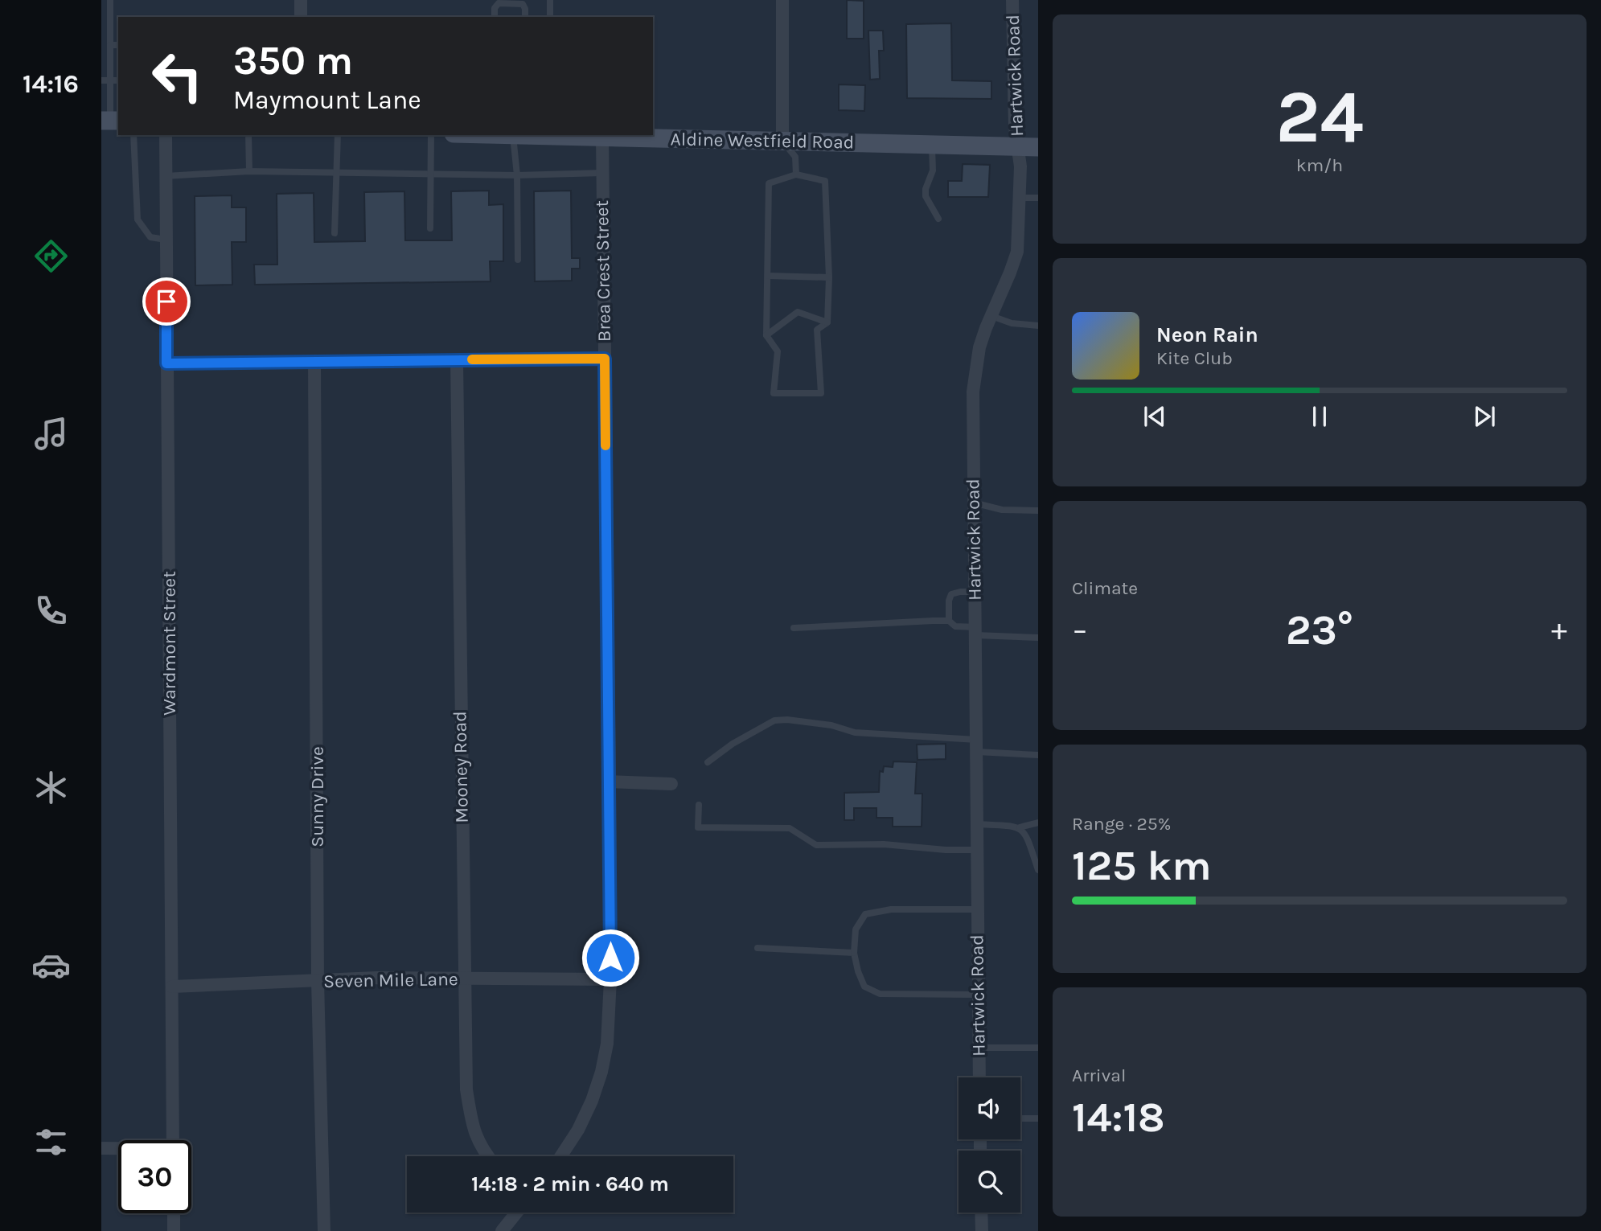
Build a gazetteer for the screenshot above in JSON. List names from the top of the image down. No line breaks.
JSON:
{"streets":{"main road":["Aldine Westfield Road"],"street":["Hartwick Road","Brea Crest Street","Wardmont Street","Mooney Road","Sunny Drive","Seven Mile Lane"]},"crossings":[["Hartwick Road","Aldine Westfield Road"],["Aldine Westfield Road","Brea Crest Street"],["Brea Crest Street","Seven Mile Lane"],["Wardmont Street","Seven Mile Lane"],["Mooney Road","Seven Mile Lane"],["Sunny Drive","Seven Mile Lane"]],"page":{"tabs":"14:16","tile":[["24","km/h"],"Climate",["Range · 25%","125 km"],["Arrival","14:18"]],"turn":["350 m","Maymount Lane"],"song":["Neon Rain","Kite Club"],"heat":["−","23°","+"],"limit":"30","trip":"14:18 · 2 min · 640 m"}}
